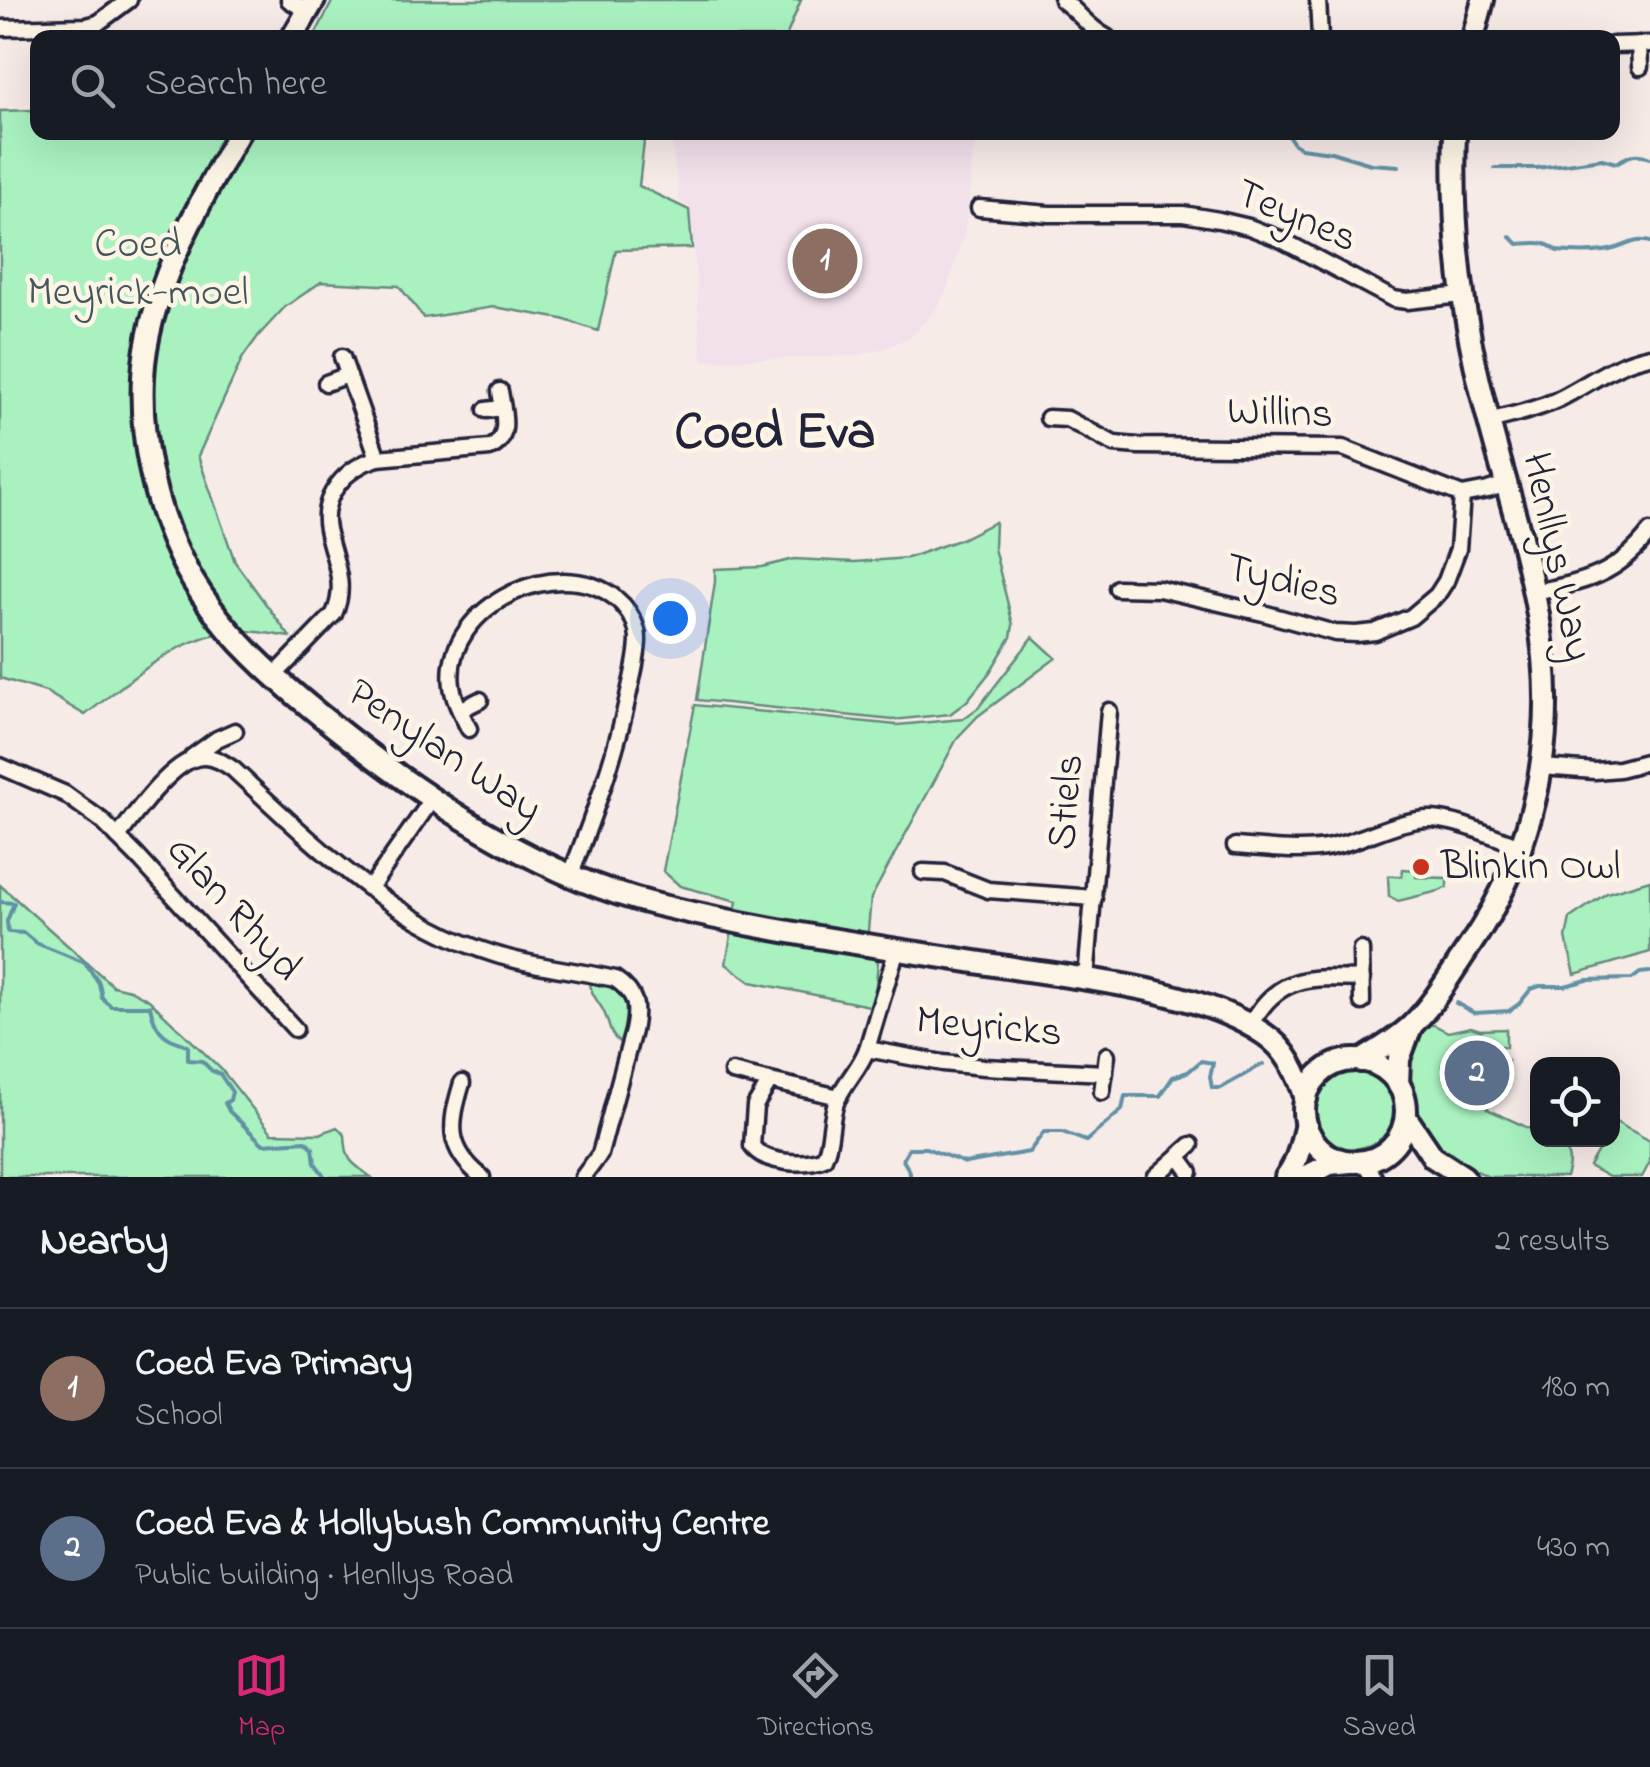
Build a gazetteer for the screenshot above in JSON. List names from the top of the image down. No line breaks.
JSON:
{"streets":{"street":["Teynes","Willins","Henllys Way","Tydies","Penylan Way","Stiels","Glan Rhyd","Meyricks"]},"crossings":[["Teynes","Henllys Way"],["Willins","Tydies"],["Penylan Way","Stiels"],["Penylan Way","Meyricks"]],"districts":["Coed Eva"],"parks":["Coed Meyrick-moel"],"places":["Blinkin Owl"],"page":{"search":"Search here","pins":["1","2"],"heading":["Nearby","2 results"],"list":[{"mark":"1","name":"Coed Eva Primary","note":"School","value":"180 m"},{"mark":"2","name":"Coed Eva & Hollybush Community Centre","note":"Public building · Henllys Road","value":"430 m"}],"nav":["Map","Directions","Saved"]}}
